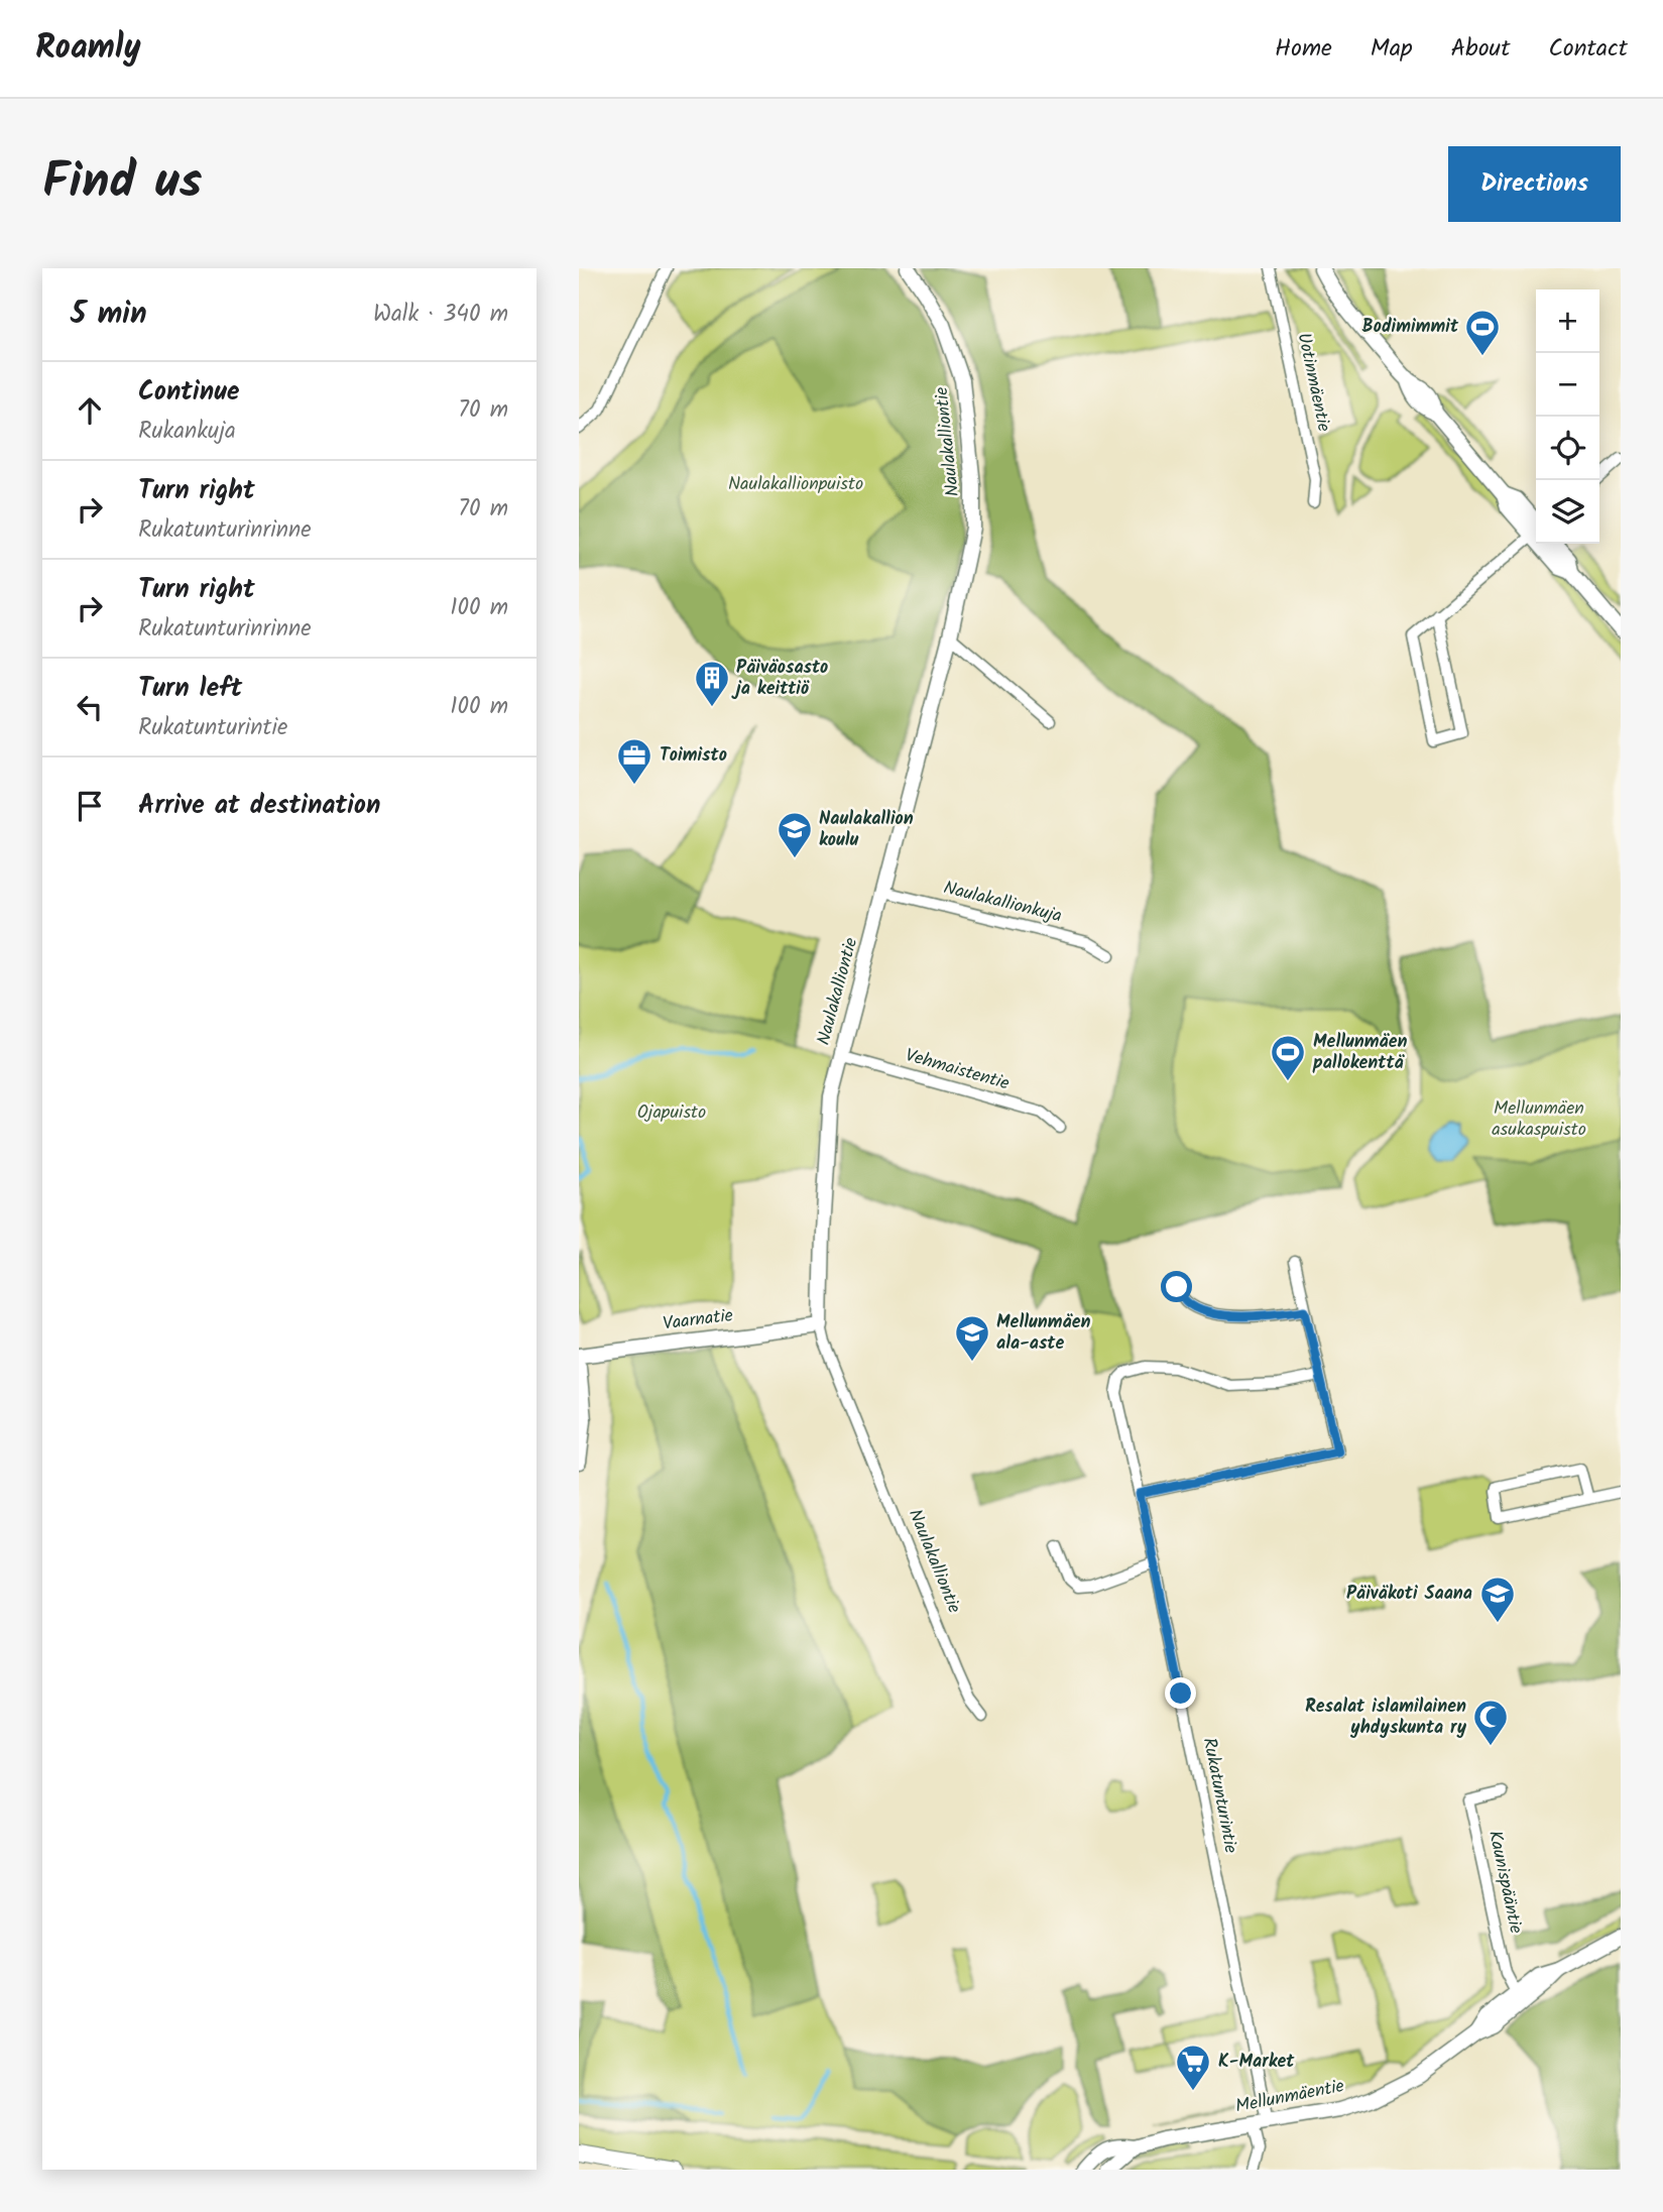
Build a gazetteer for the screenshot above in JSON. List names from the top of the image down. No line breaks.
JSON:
{"streets":{"street":["Uotinmäentie","Naulakalliontie","Naulakallionkuja","Vehmaistentie","Vaarnatie","Rukatunturintie","Kaunispääntie","Mellunmäentie"]},"crossings":[["Naulakalliontie","Naulakallionkuja"],["Naulakalliontie","Vehmaistentie"],["Naulakalliontie","Vaarnatie"],["Rukatunturintie","Mellunmäentie"],["Kaunispääntie","Mellunmäentie"]],"parks":["Naulakallionpuisto","Mellunmäen asukaspuisto","Ojapuisto"],"places":{"sports":["Bodimimmit","Mellunmäen pallokenttä"],"building":["Päiväosasto ja keittiö"],"office":["Toimisto"],"school or university":["Naulakallion koulu","Mellunmäen ala-aste","Päiväkoti Saana"],"mosque":["Resalat islamilainen yhdyskunta ry"],"supermarket":["K-Market"]},"page":{"header":"Roamly","nav":["Home","Map","About","Contact"],"title":"Find us","buttons":"Directions","heading":["5 min","Walk · 340 m"],"map_buttons":["+","−"],"list":[["Continue","Rukankuja","70 m"],["Turn right","Rukatunturinrinne","70 m"],["Turn right","Rukatunturinrinne","100 m"],["Turn left","Rukatunturintie","100 m"],"Arrive at destination"]}}
